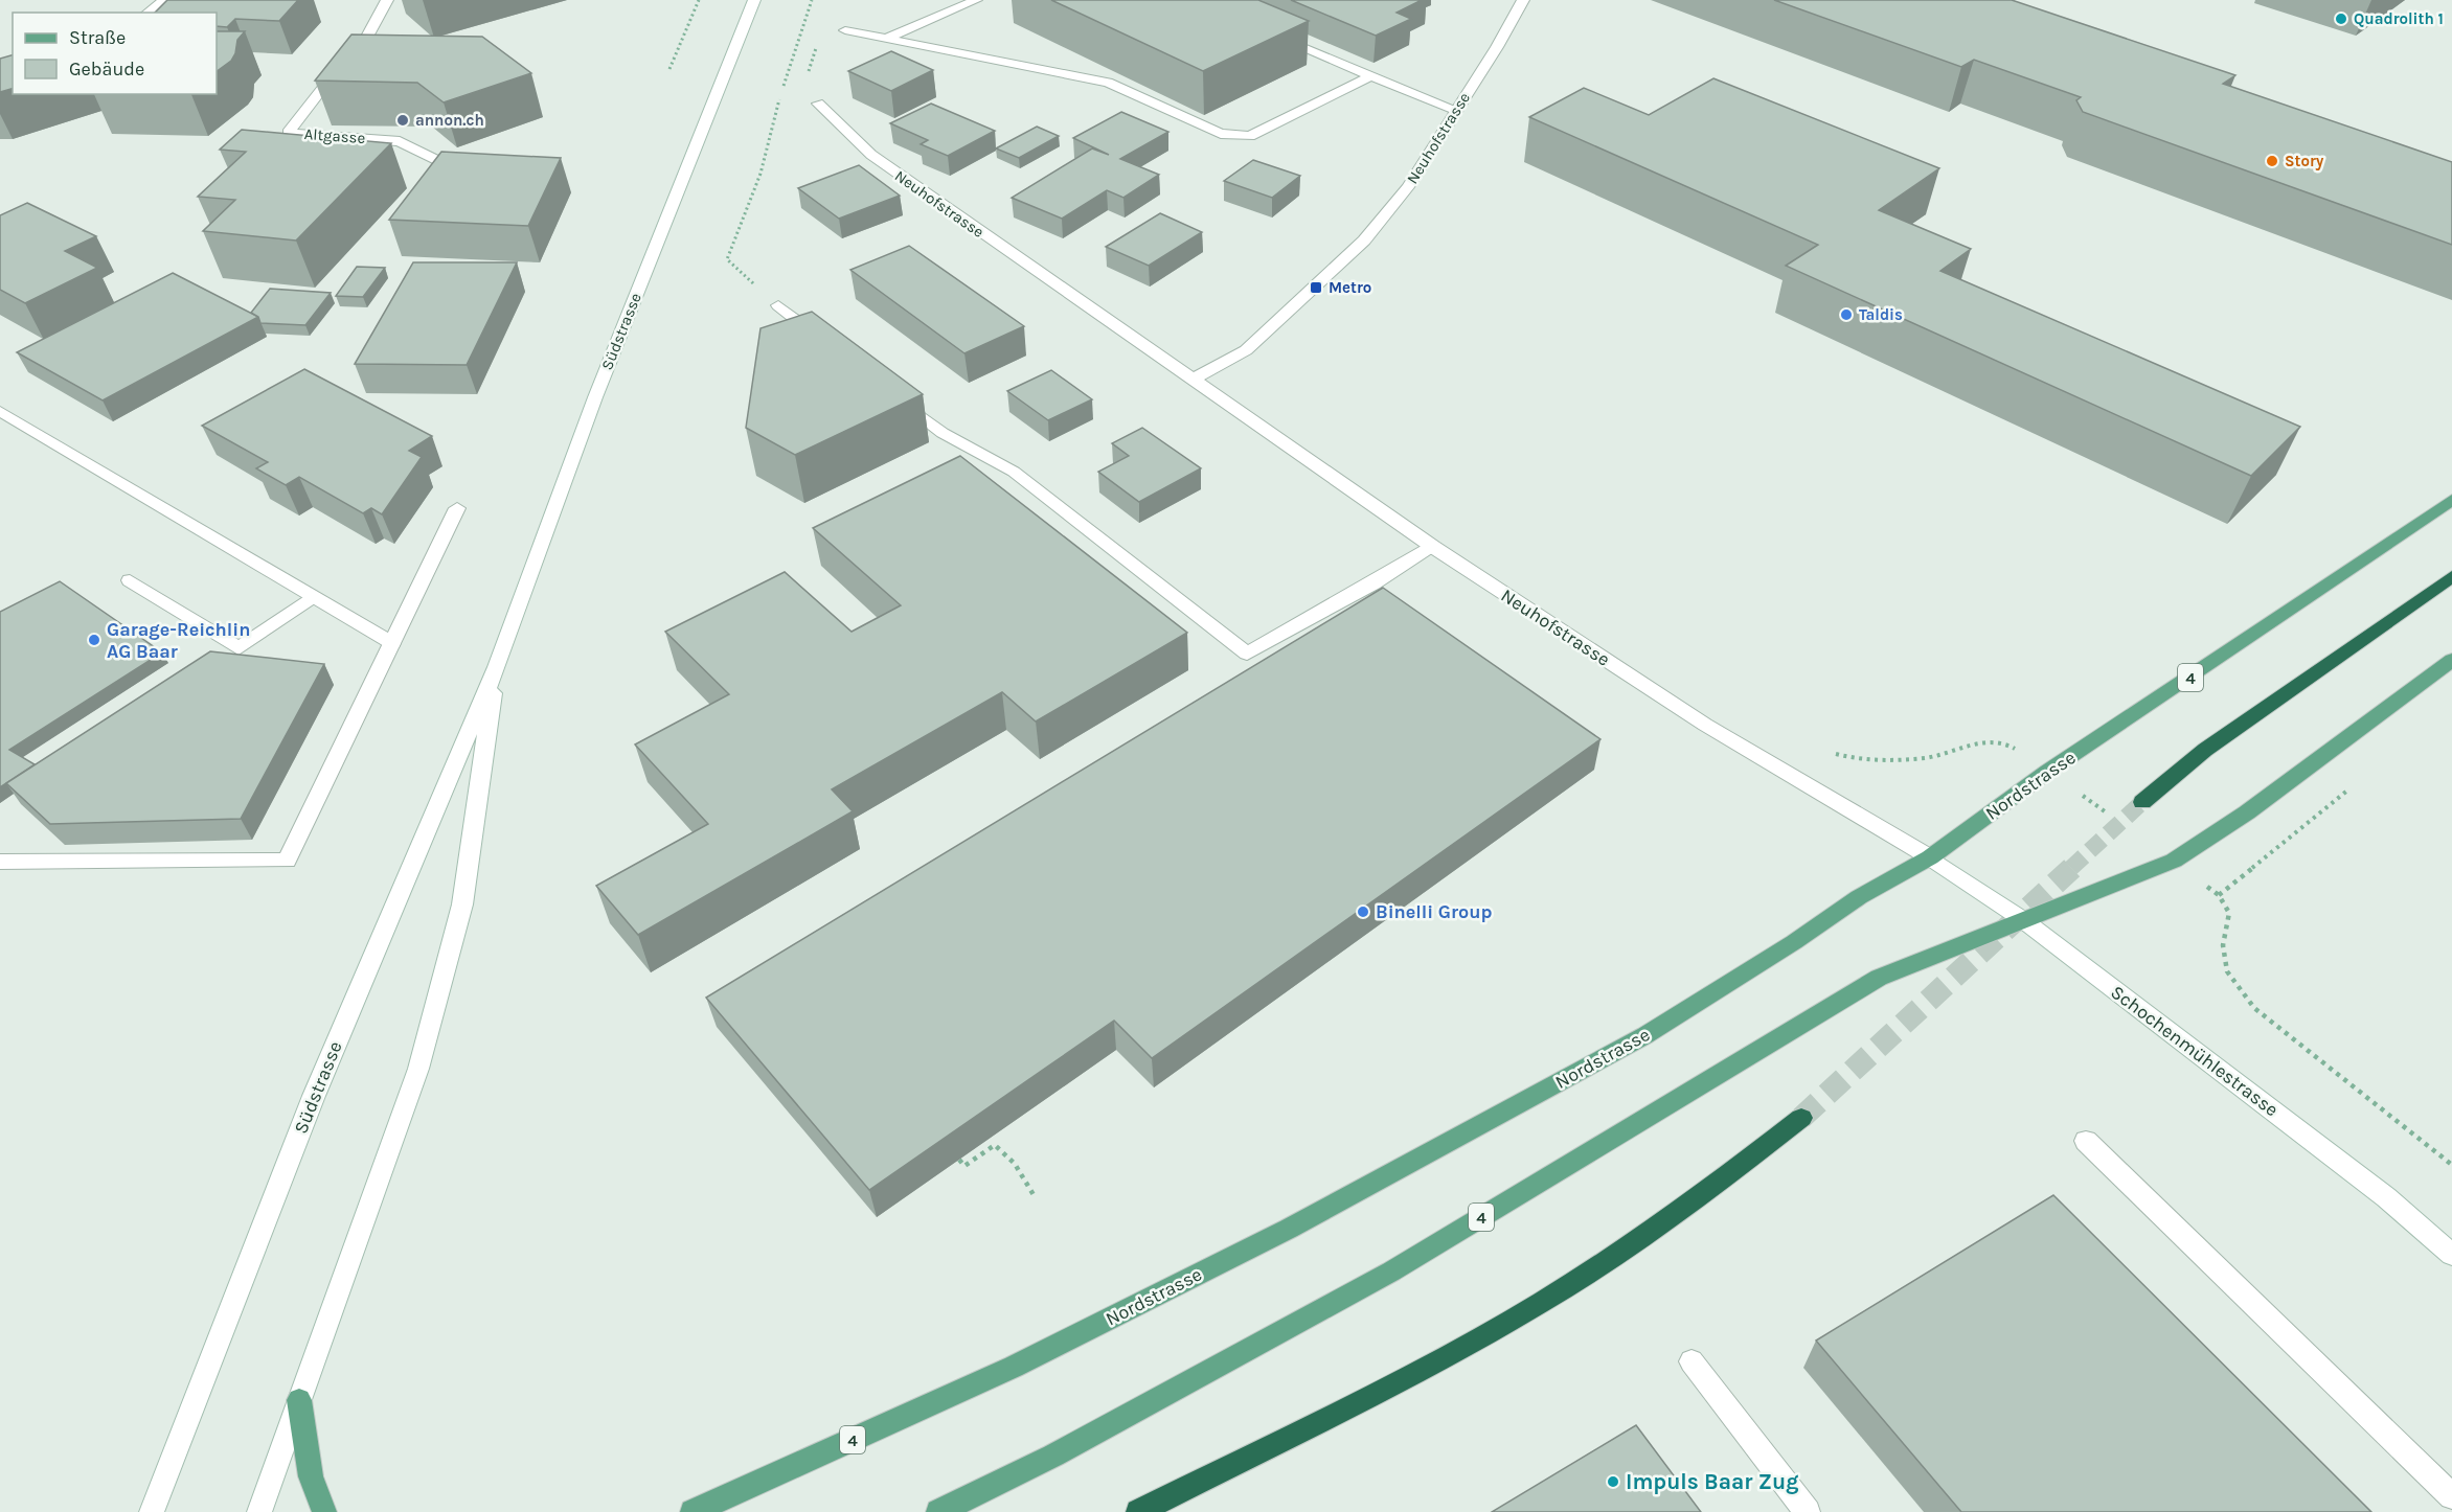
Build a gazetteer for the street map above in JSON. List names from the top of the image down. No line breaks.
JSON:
{"streets":{"main road":["4","Nordstrasse"],"street":["Altgasse","Neuhofstrasse","Südstrasse","Schochenmühlestrasse"]},"crossings":[["Neuhofstrasse","Nordstrasse"],["Neuhofstrasse","Schochenmühlestrasse"],["4","Schochenmühlestrasse"],["Nordstrasse","Schochenmühlestrasse"]],"places":{"other":["Quadrolith 1","annon.ch","Story","Taldis","Garage-Reichlin AG Baar","Binelli Group","Impuls Baar Zug"],"transit":["Metro"]},"legend":["Straße","Gebäude"]}
